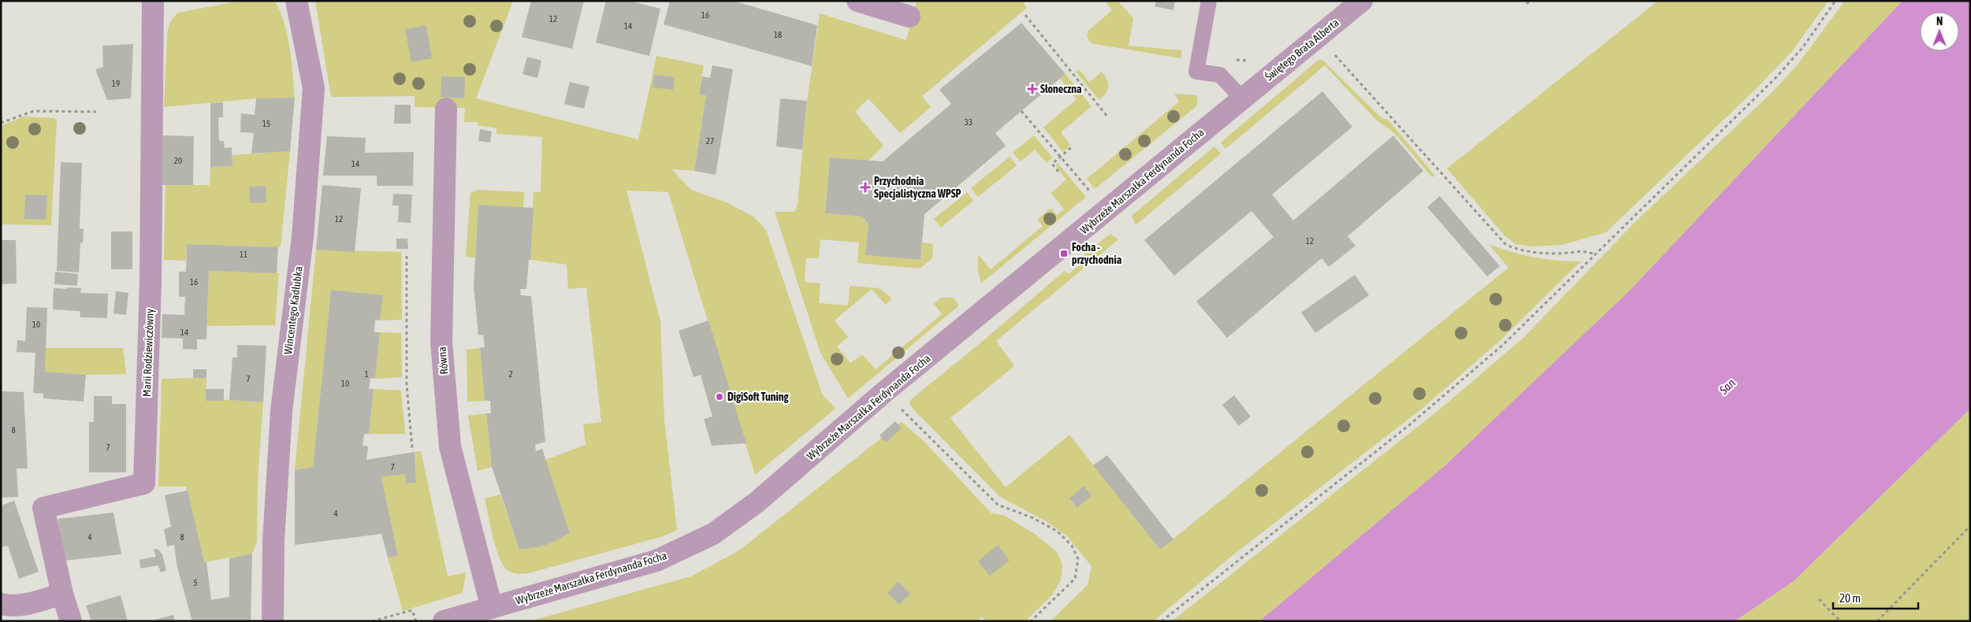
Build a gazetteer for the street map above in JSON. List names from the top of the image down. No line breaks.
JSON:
{"streets":{"street":["Świętego Brata Alberta","Wybrzeże Marszałka Ferdynanda Focha","Wincentego Kadłubka","Marii Rodziewiczówny","Równa"]},"crossings":[["Świętego Brata Alberta","Wybrzeże Marszałka Ferdynanda Focha"],["Wybrzeże Marszałka Ferdynanda Focha","Równa"]],"water":["San"],"places":{"health":["Słoneczna","Przychodnia Specjalistyczna WPSP"],"transit":["Focha - przychodnia"],"other":["DigiSoft Tuning"]},"house_numbers":["16","12","14","18","19","33","15","27","20","14","12","12","11","16","10","14","1","2","7","10","8","7","7","4","4","8","5"],"scale_bar":"20 m","north":"top"}
